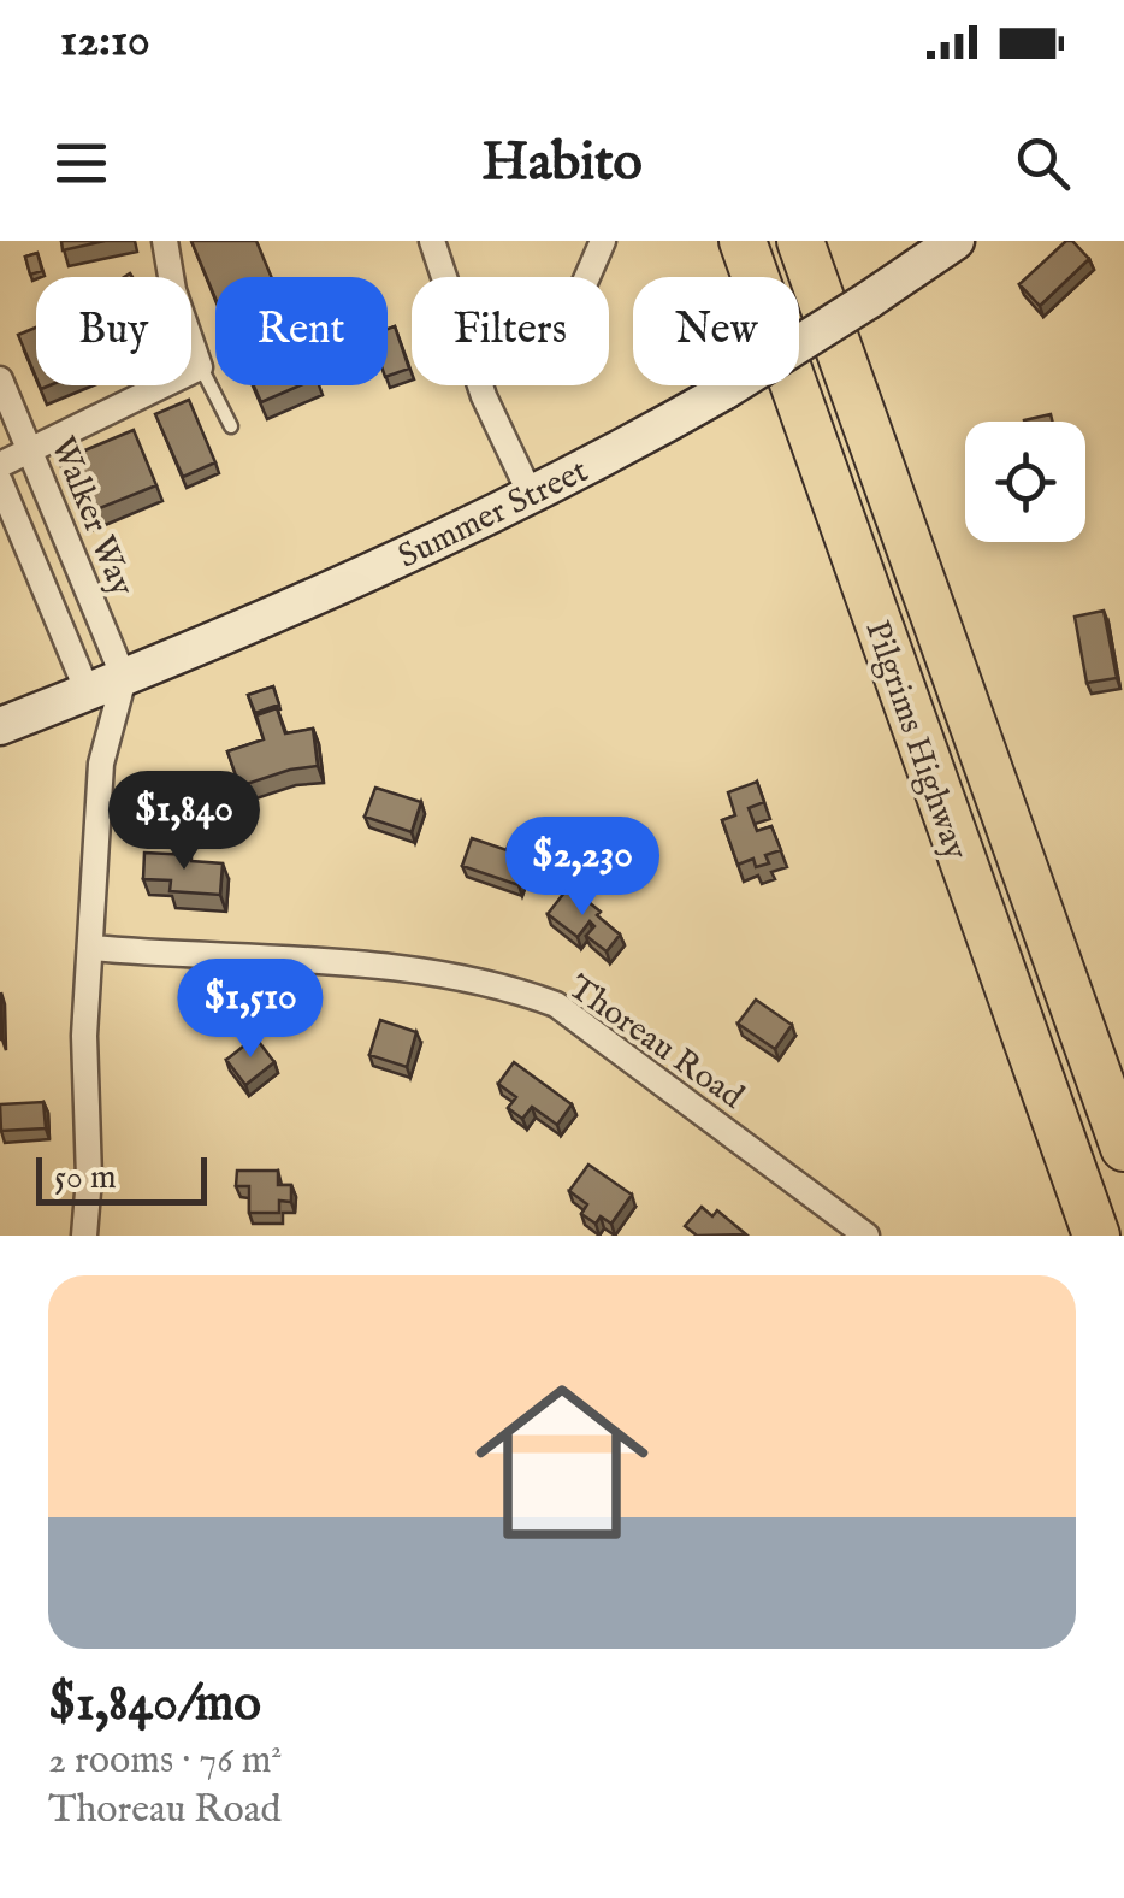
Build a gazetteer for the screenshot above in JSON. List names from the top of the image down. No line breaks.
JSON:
{"streets":{"highway":["Pilgrims Highway"],"main road":["Summer Street"],"street":["Walker Way","Thoreau Road"]},"crossings":[["Summer Street","Walker Way"]],"scale_bar":"50 m","page":{"status":"12:10","header":"Habito","chip":["Buy","Rent","Filters","New"],"price":["$1,840","$2,230","$1,510"],"scale":"50 m","list":[{"name":"$1,840/mo","note":"2 rooms · 76 m² · Thoreau Road"}]}}
